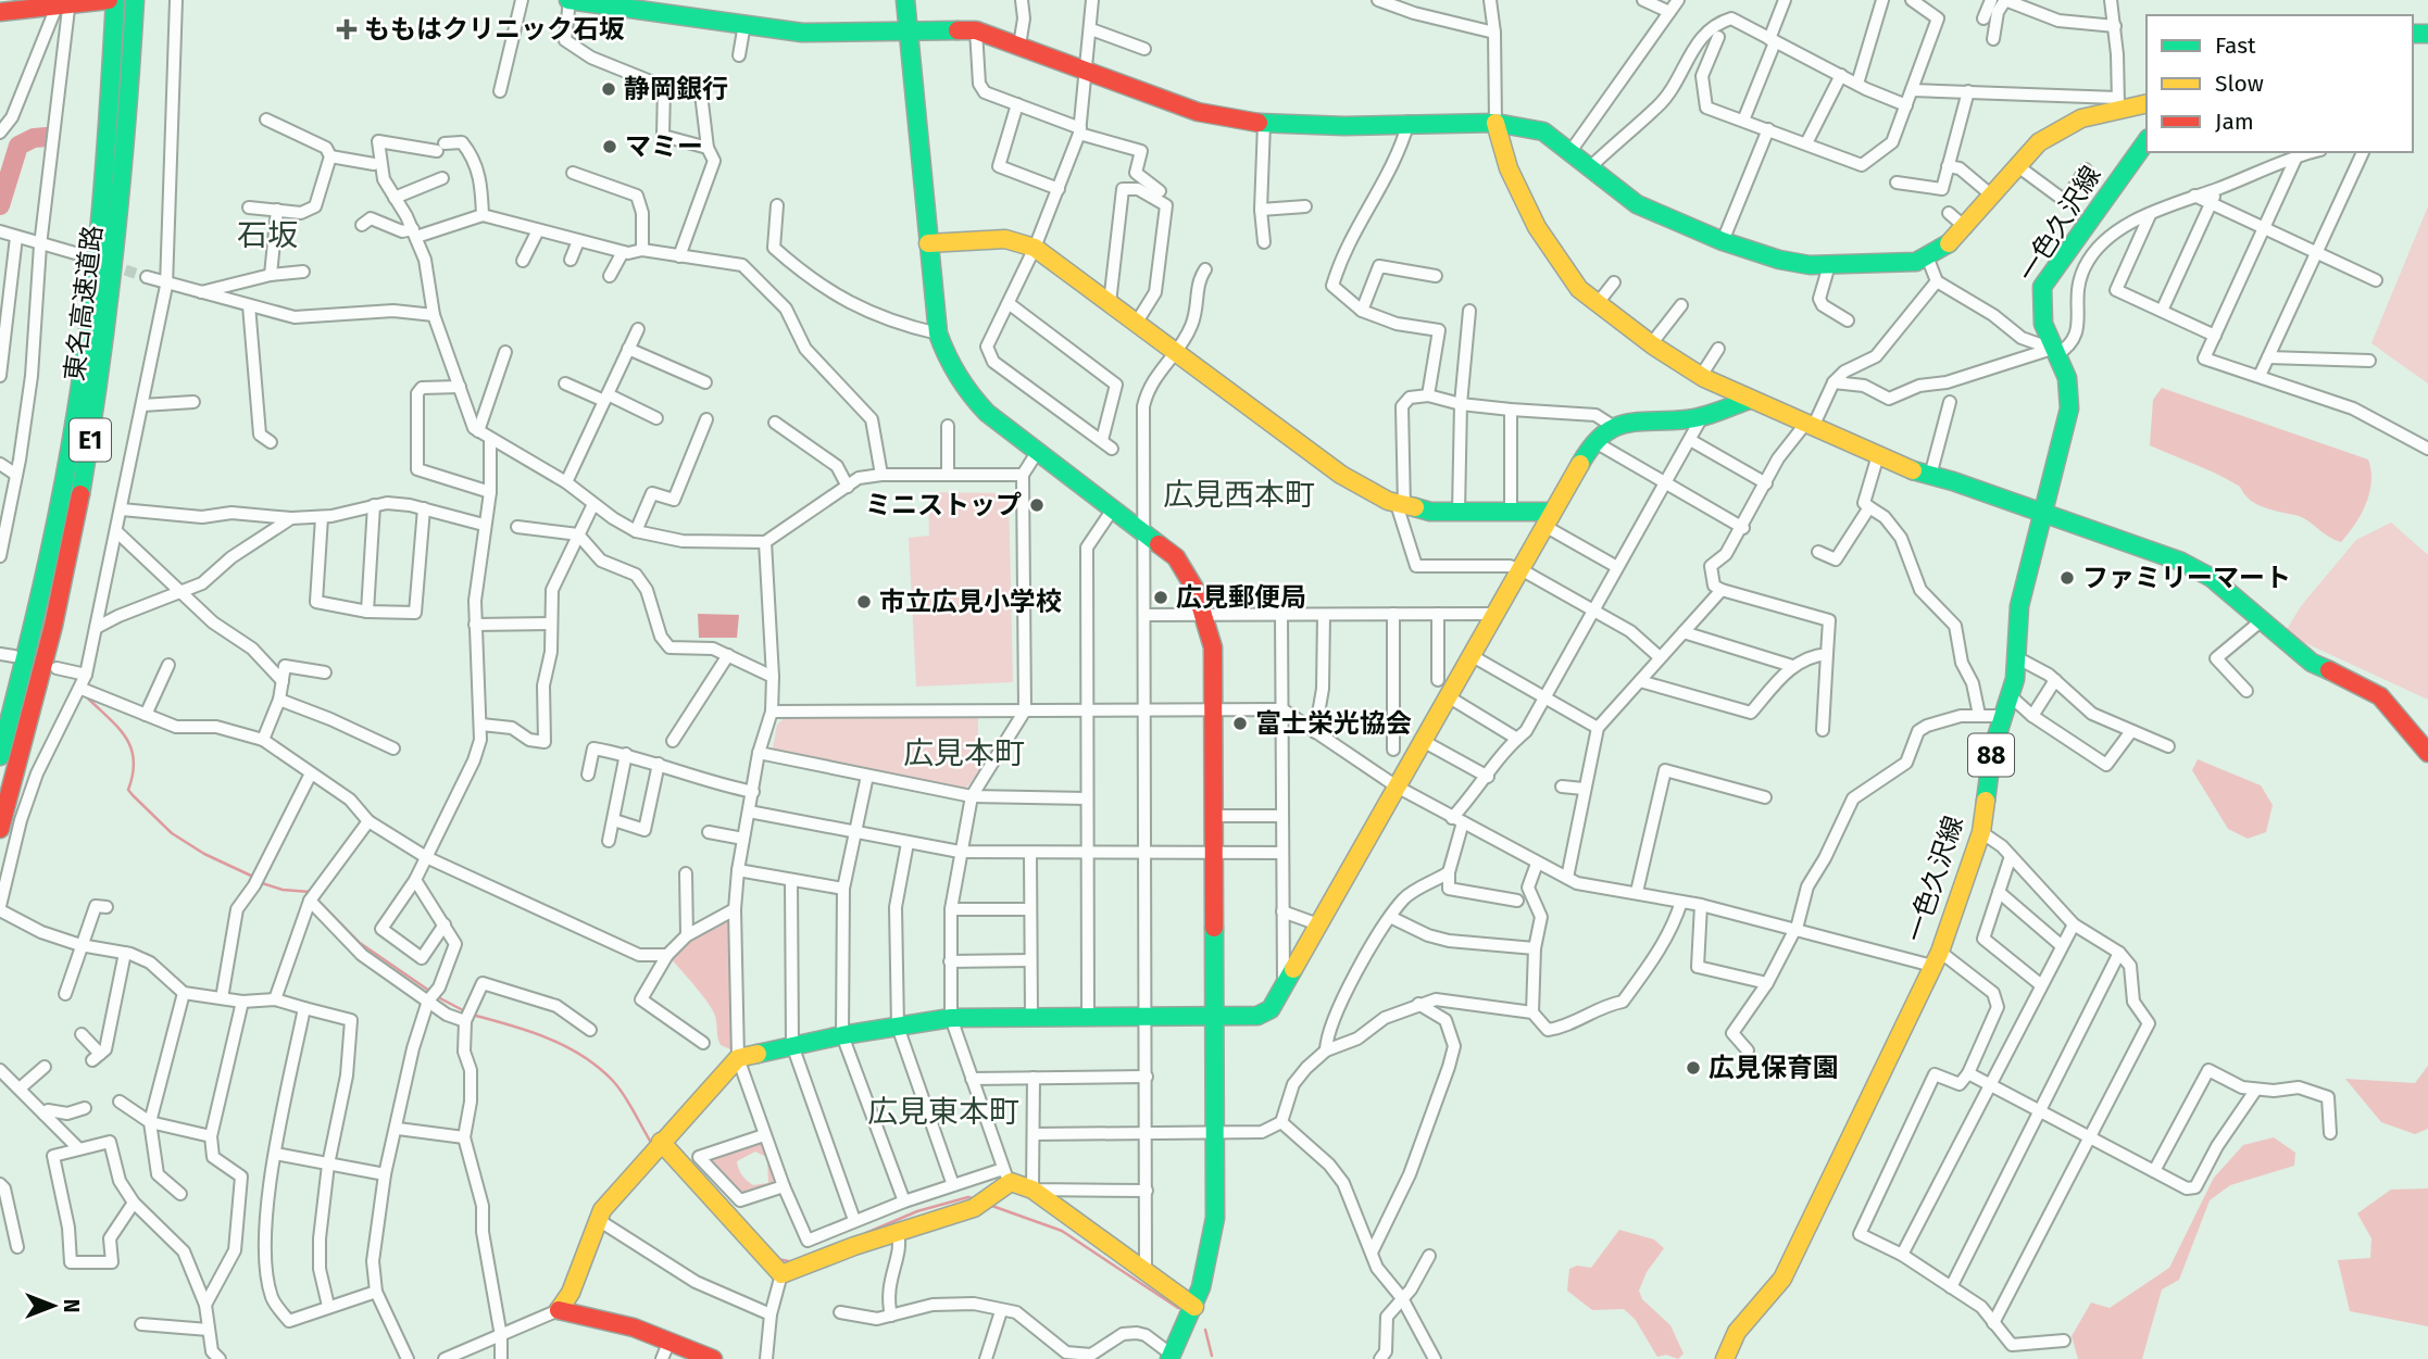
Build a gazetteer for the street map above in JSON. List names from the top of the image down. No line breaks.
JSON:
{"streets":{"main road":["一色久沢線","東名高速道路","E1","88"]},"districts":["石坂","広見西本町","広見本町","広見東本町"],"places":{"health":["ももはクリニック石坂"],"other":["静岡銀行","マミー","ミニストップ","ファミリーマート","広見郵便局","市立広見小学校","富士栄光協会","広見保育園"]},"legend":["Fast","Slow","Jam"],"north":"right"}
